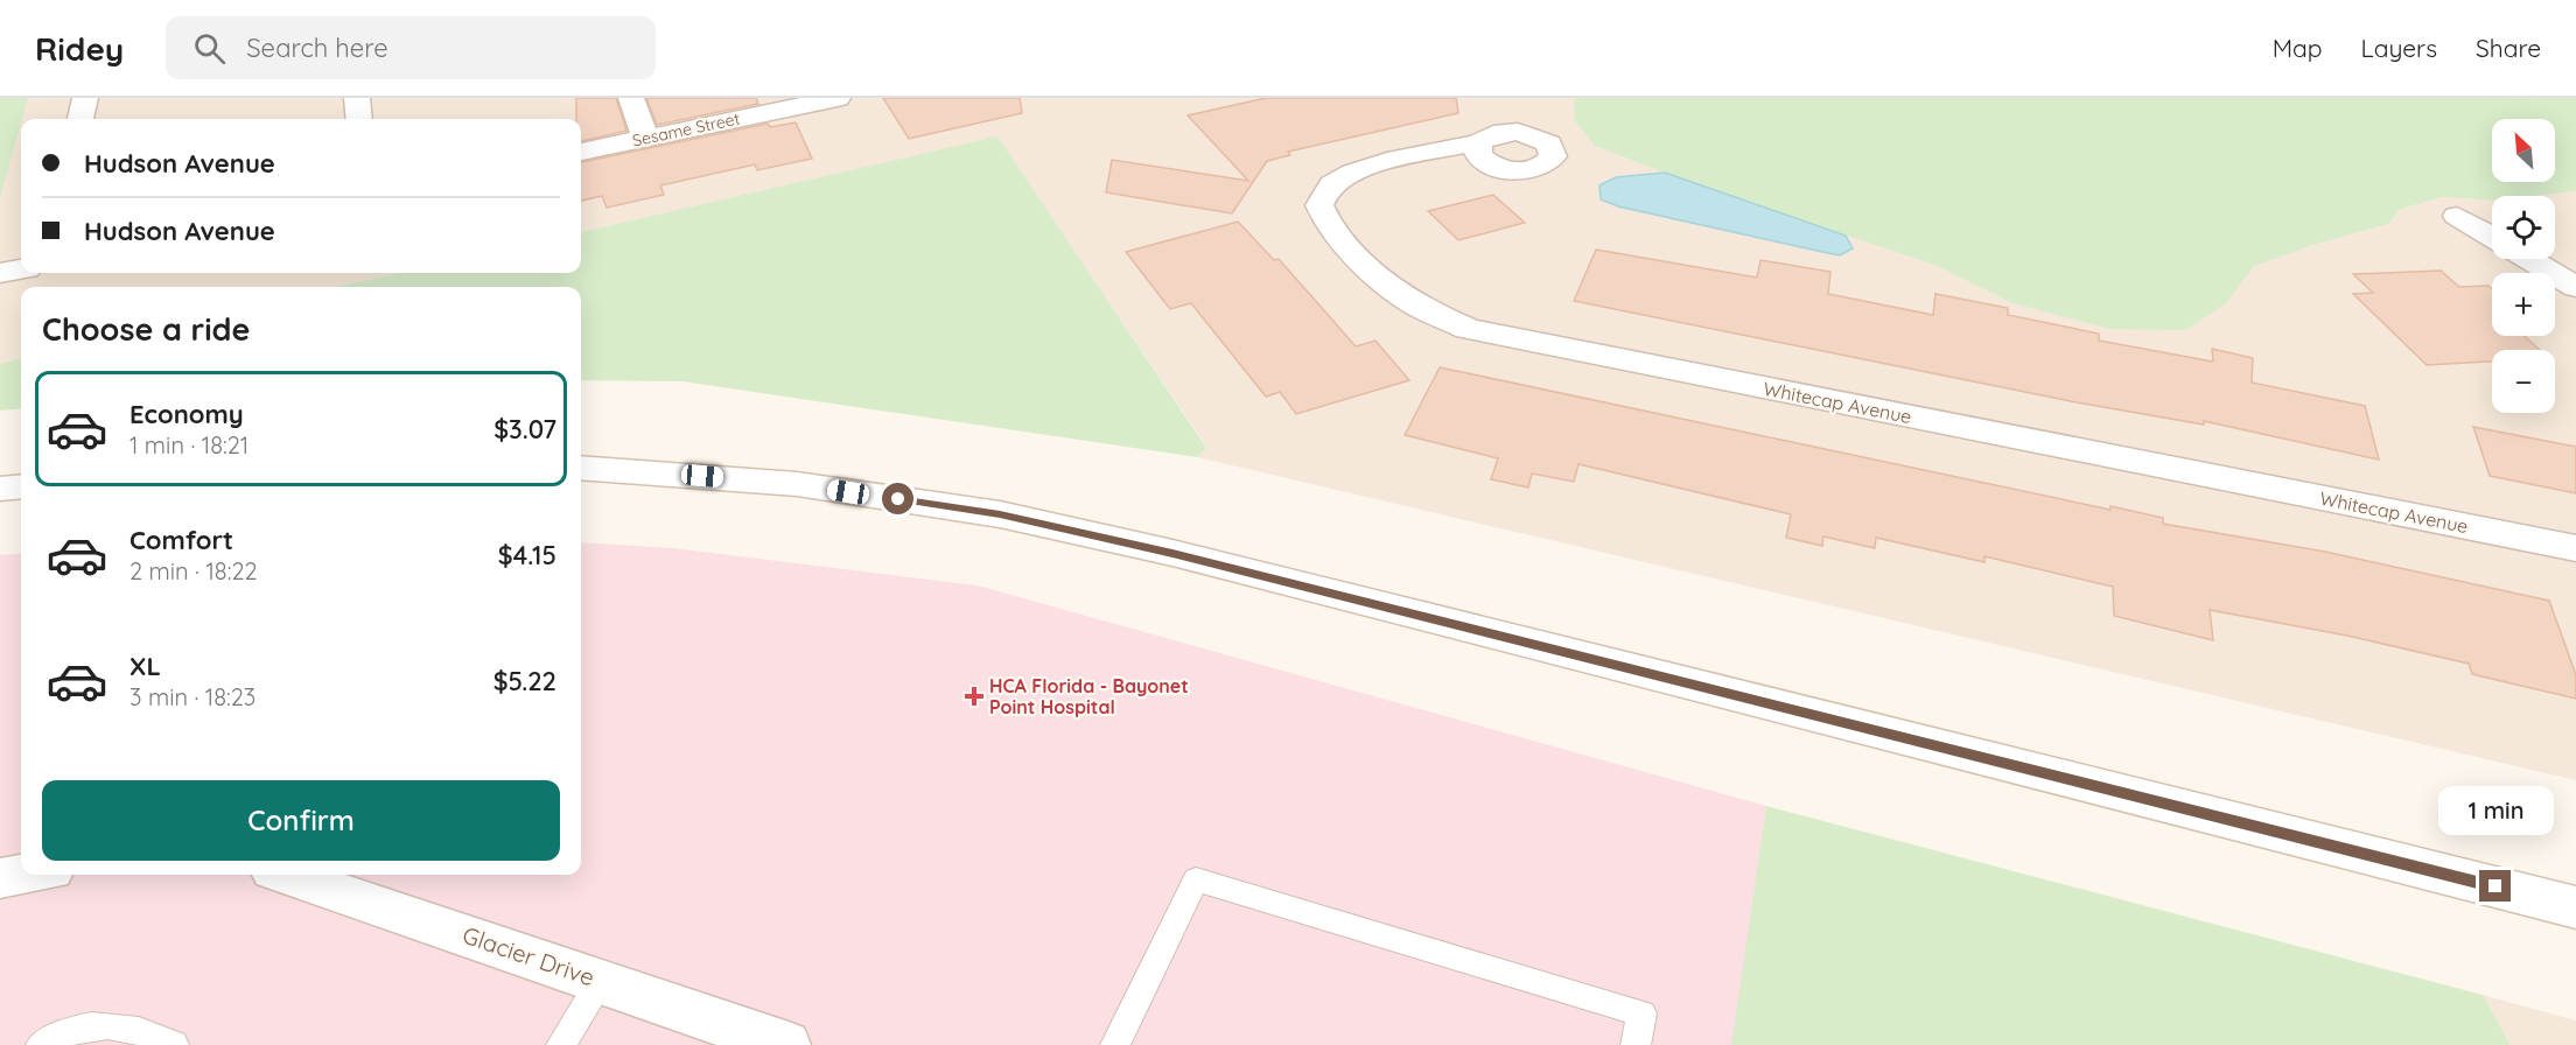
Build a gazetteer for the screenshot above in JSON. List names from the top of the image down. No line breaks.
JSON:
{"streets":{"street":["Sesame Street","Whitecap Avenue","Glacier Drive"]},"places":{"health":["HCA Florida - Bayonet Point Hospital"]},"north":"top left","page":{"header":"Ridey","search":"Search here","nav":["Map","Layers","Share"],"map_buttons":["+","−"],"banner":["Hudson Avenue","Hudson Avenue"],"heading":"Choose a ride","list":[{"name":"Economy","note":"1 min · 18:21","value":"$3.07"},{"name":"Comfort","note":"2 min · 18:22","value":"$4.15"},{"name":"XL","note":"3 min · 18:23","value":"$5.22"}],"buttons":"Confirm","bubble":"1 min"}}
